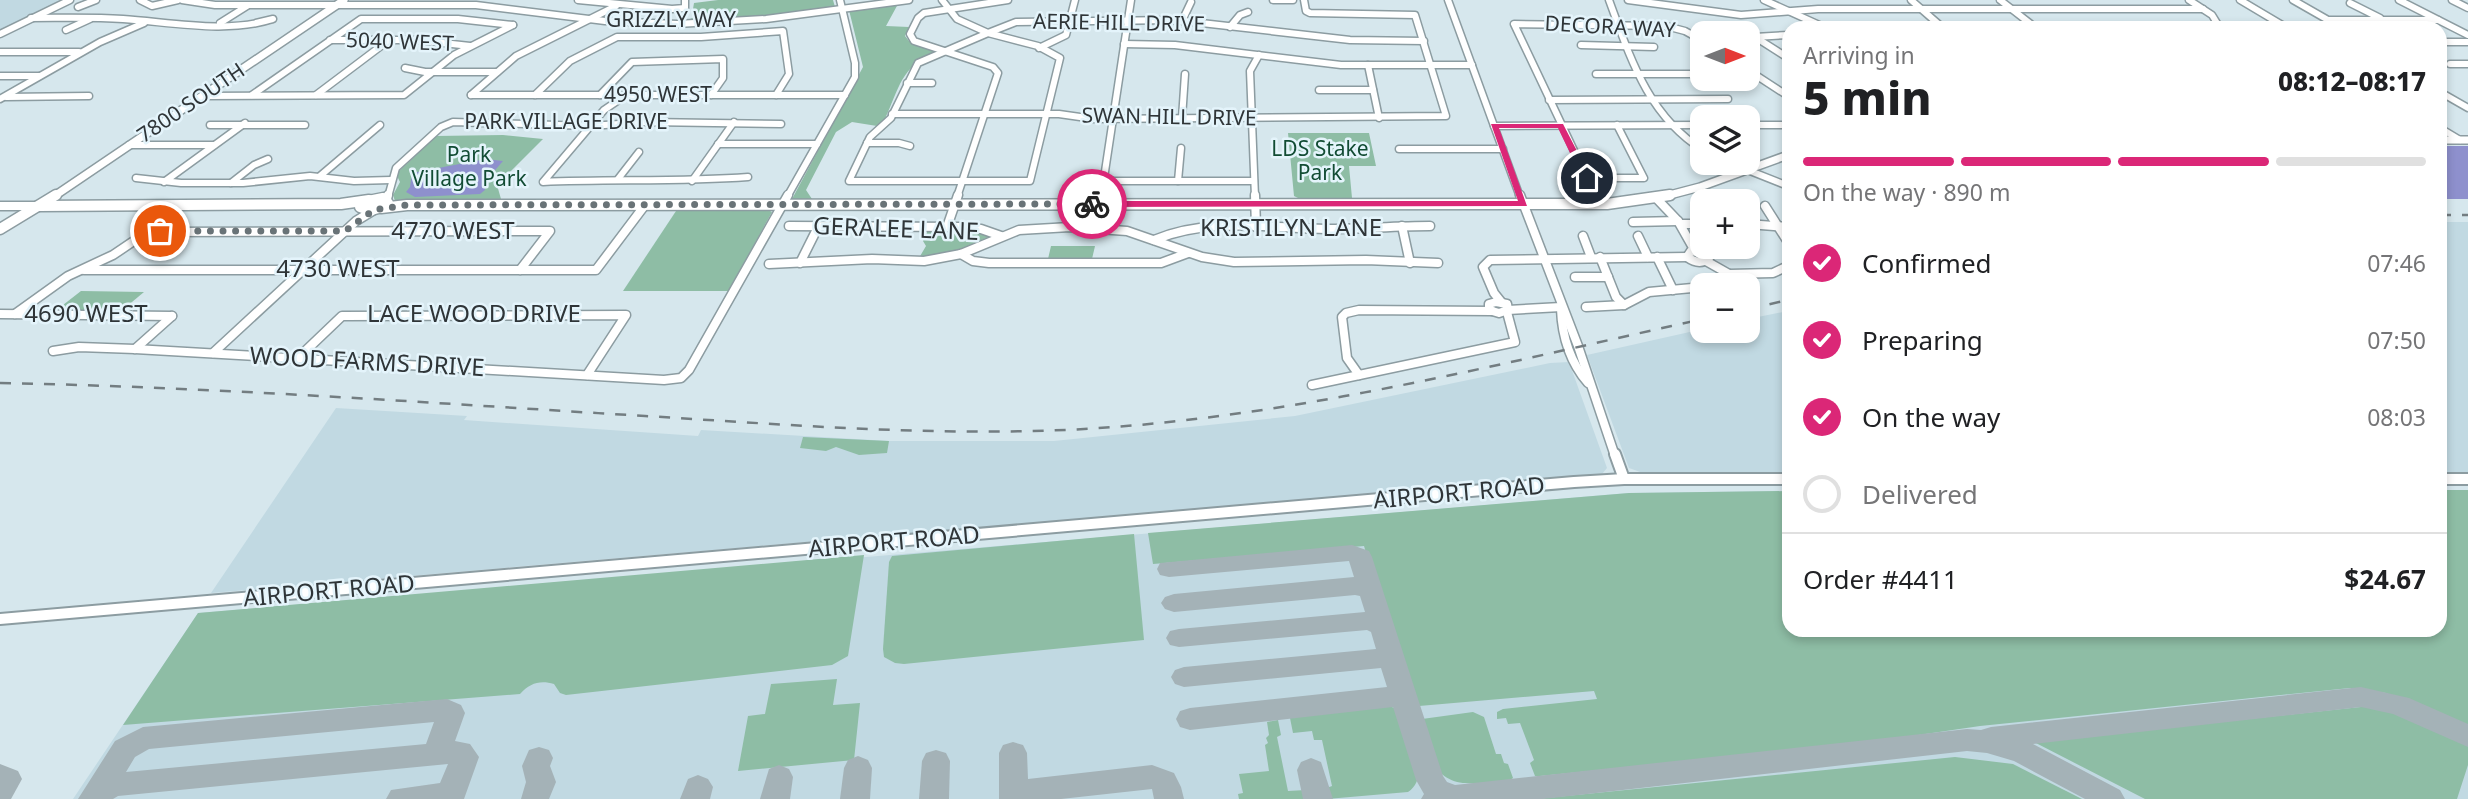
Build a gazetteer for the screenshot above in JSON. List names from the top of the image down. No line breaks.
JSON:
{"streets":{"main road":["7800 SOUTH"],"street":["GRIZZLY WAY","AERIE HILL DRIVE","DECORA WAY","5040 WEST","4950 WEST","SWAN HILL DRIVE","PARK VILLAGE DRIVE","KRISTILYN LANE","GERALEE LANE","4770 WEST","4730 WEST","4690 WEST","LACE WOOD DRIVE","WOOD FARMS DRIVE","AIRPORT ROAD"]},"crossings":[["GRIZZLY WAY","7800 SOUTH"],["AERIE HILL DRIVE","SWAN HILL DRIVE"],["4770 WEST","4730 WEST"],["4690 WEST","WOOD FARMS DRIVE"],["LACE WOOD DRIVE","WOOD FARMS DRIVE"]],"parks":["LDS Stake Park","Park Village Park"],"north":"right","page":{"map_buttons":["+","−"],"heading":["5 min","Arriving in","08:12–08:17"],"panel":["Order #4411","$24.67"],"bar":"On the way · 890 m","list":[["Confirmed","07:46"],["Preparing","07:50"],["On the way","08:03"],"Delivered"]}}
